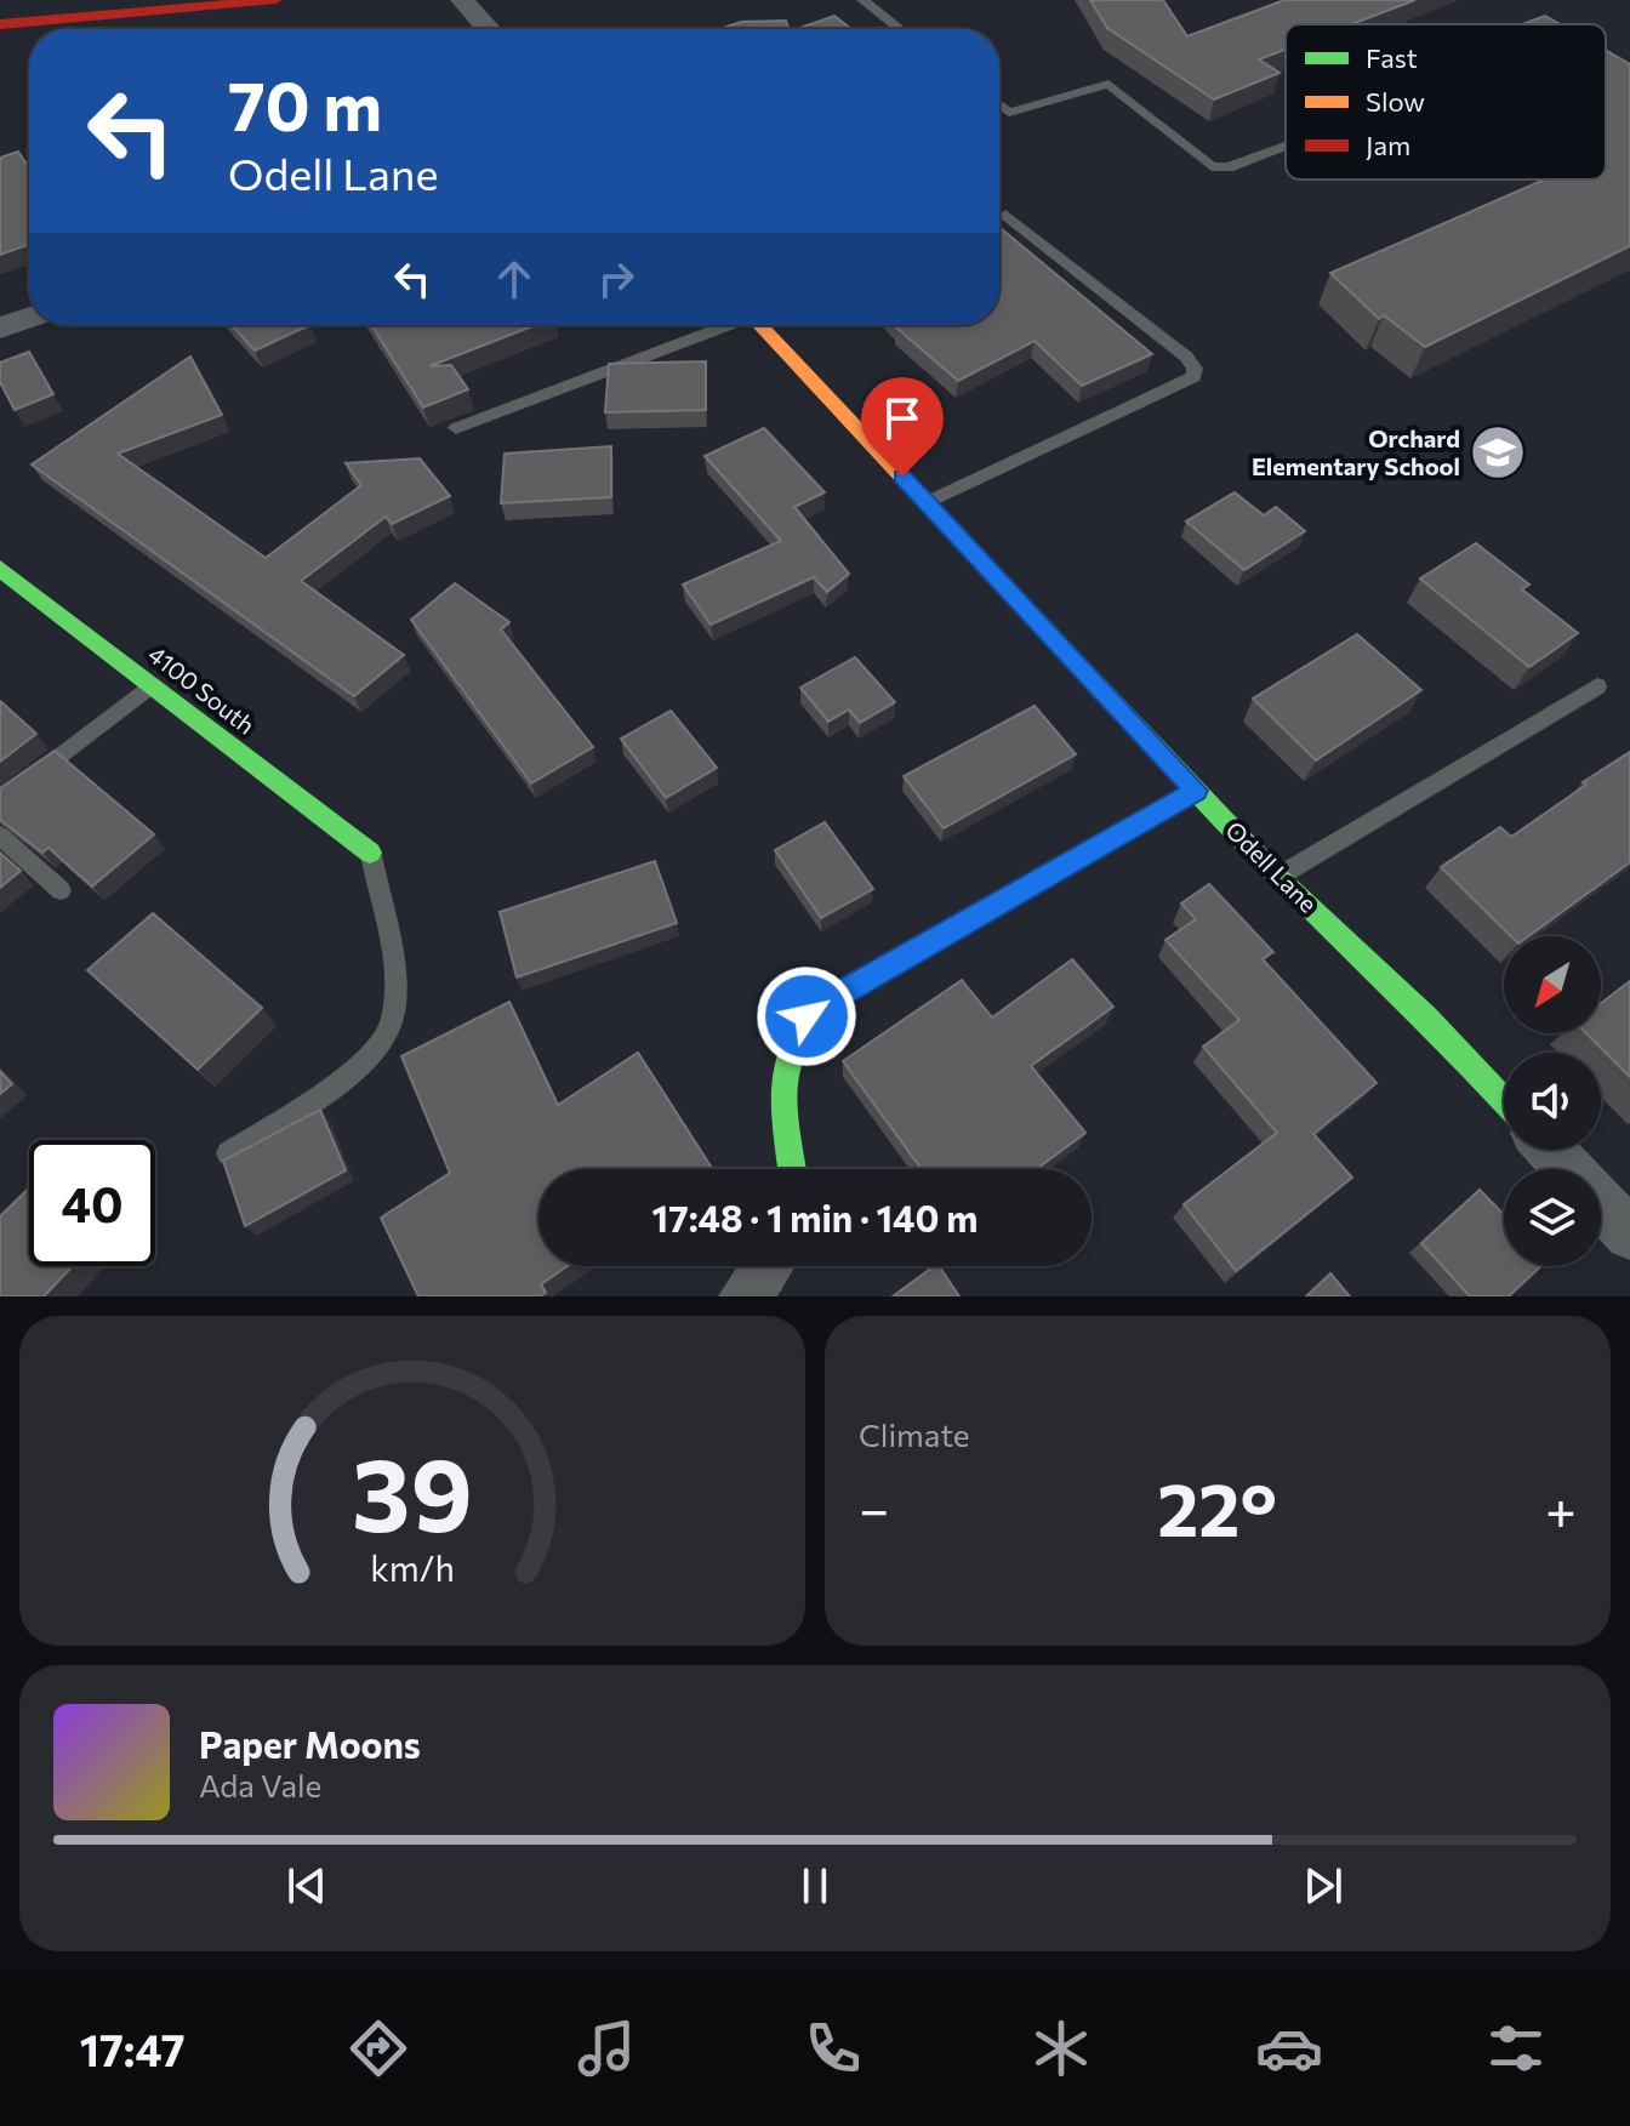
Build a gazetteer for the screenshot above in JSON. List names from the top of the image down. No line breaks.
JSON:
{"streets":{"street":["4100 South","Odell Lane"]},"places":{"school or university":["Orchard Elementary School"]},"legend":["Fast","Slow","Jam"],"north":"bottom left","page":{"turn":["70 m","Odell Lane"],"limit":"40","trip":"17:48 · 1 min · 140 m","tile":"Climate","heat":["−","22°","+"],"song":["Paper Moons","Ada Vale"],"tabs":"17:47","gauge":["39","km/h"]}}
